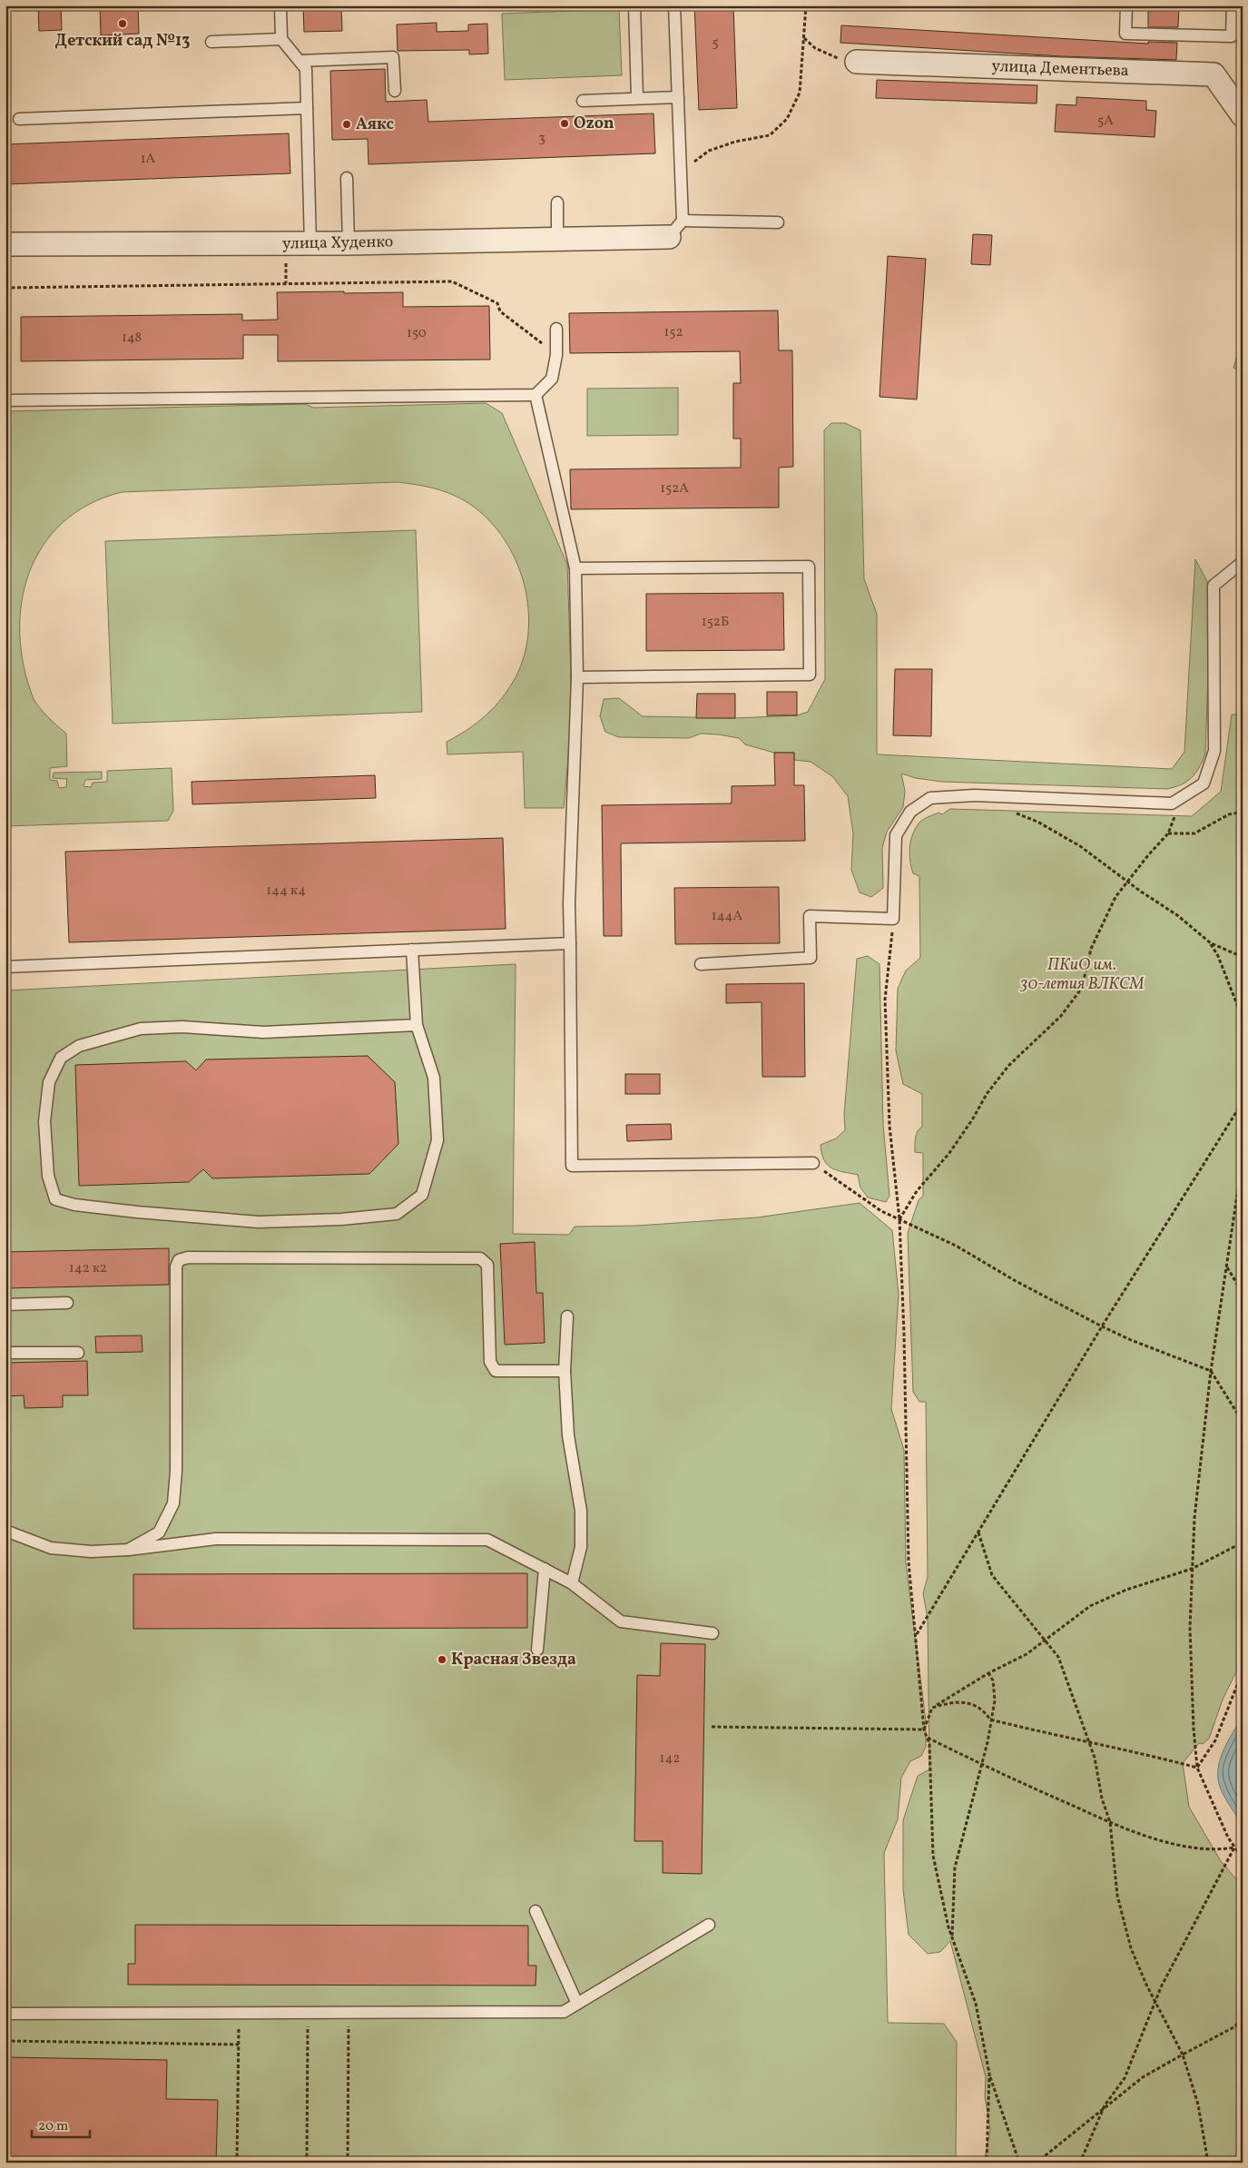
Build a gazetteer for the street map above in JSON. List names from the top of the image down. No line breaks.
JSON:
{"streets":{"street":["улица Дементьева","улица Худенко"]},"parks":["ПКиО им. 30-летия ВЛКСМ"],"places":["Детский сад №13","Ozon","Аякс","Красная Звезда"],"house_numbers":["5","5А","3","1А","152","150","148","152А","152Б","144 к4","144А","142 к2","142"],"scale_bar":"20 m"}
